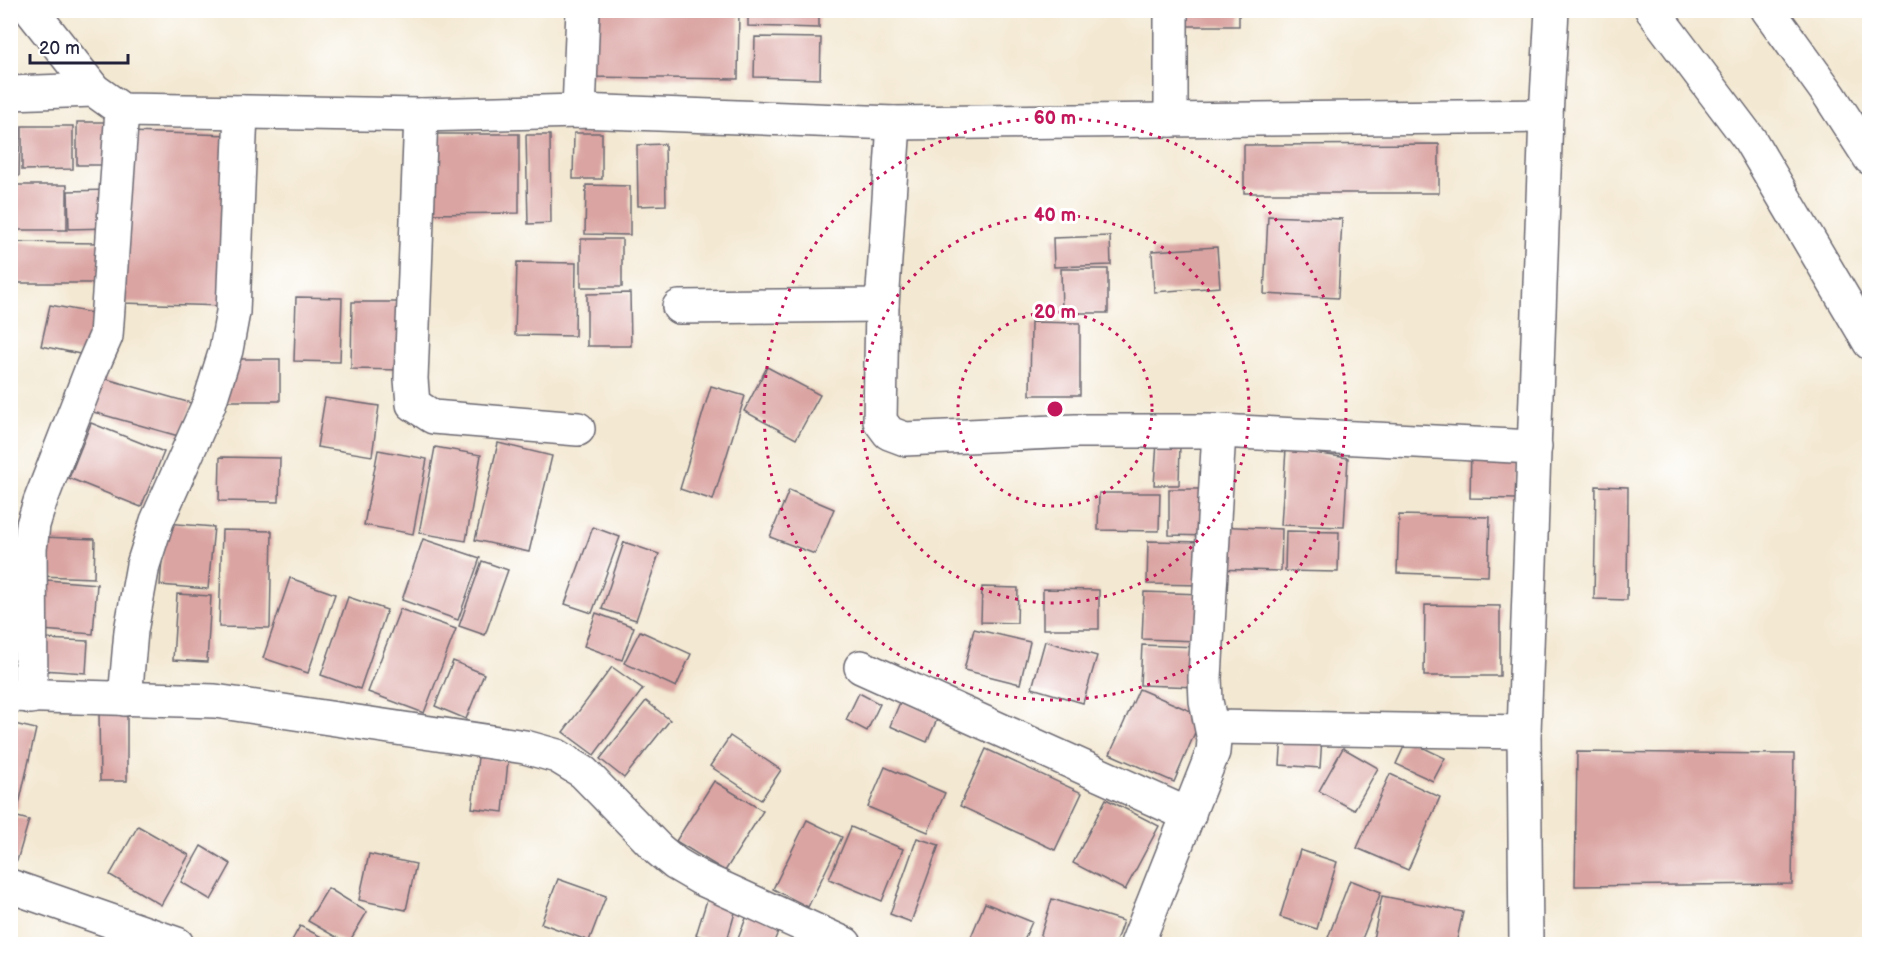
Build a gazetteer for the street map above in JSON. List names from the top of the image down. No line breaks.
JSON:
{"scale_bar":"20 m","rings":["60 m","40 m","20 m"]}
